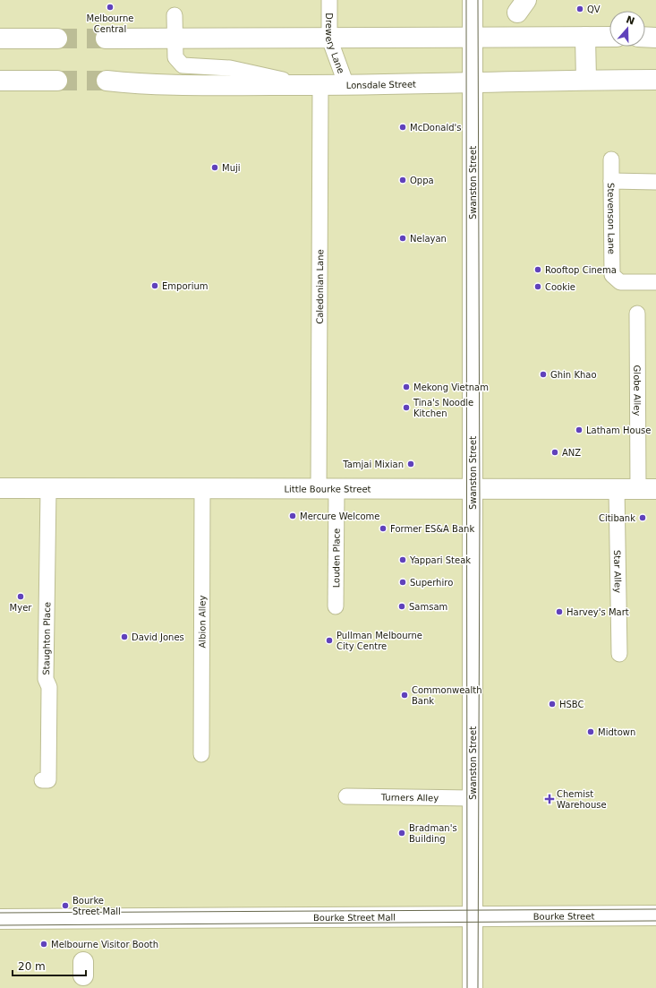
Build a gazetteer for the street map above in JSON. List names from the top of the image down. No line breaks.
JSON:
{"streets":{"street":["Lonsdale Street","Swanston Street","Little Bourke Street","Bourke Street","Bourke Street Mall"],"lane":["Drewery Lane","Stevenson Lane","Caledonian Lane","Globe Alley","Louden Place","Star Alley","Albion Alley","Staughton Place","Turners Alley"]},"crossings":[["Drewery Lane","Lonsdale Street"],["Lonsdale Street","Swanston Street"],["Lonsdale Street","Caledonian Lane"],["Swanston Street","Little Bourke Street"],["Swanston Street","Turners Alley"],["Swanston Street","Bourke Street"],["Swanston Street","Bourke Street Mall"],["Caledonian Lane","Little Bourke Street"],["Caledonian Lane","Louden Place"],["Globe Alley","Little Bourke Street"],["Little Bourke Street","Louden Place"],["Little Bourke Street","Star Alley"],["Little Bourke Street","Albion Alley"],["Little Bourke Street","Staughton Place"],["Bourke Street","Bourke Street Mall"]],"places":{"other":["Melbourne Central","QV","McDonald's","Muji","Oppa","Nelayan","Rooftop Cinema","Emporium","Cookie","Ghin Khao","Mekong Vietnam","Tina's Noodle Kitchen","Latham House","ANZ","Tamjai Mixian","Mercure Welcome","Citibank","Former ES&A Bank","Yappari Steak","Superhiro","Myer","Samsam","Harvey's Mart","David Jones","Pullman Melbourne City Centre","Commonwealth Bank","HSBC","Midtown","Bradman's Building","Bourke Street Mall","Melbourne Visitor Booth"],"health":["Chemist Warehouse"]},"scale_bar":"20 m","north":"top"}
